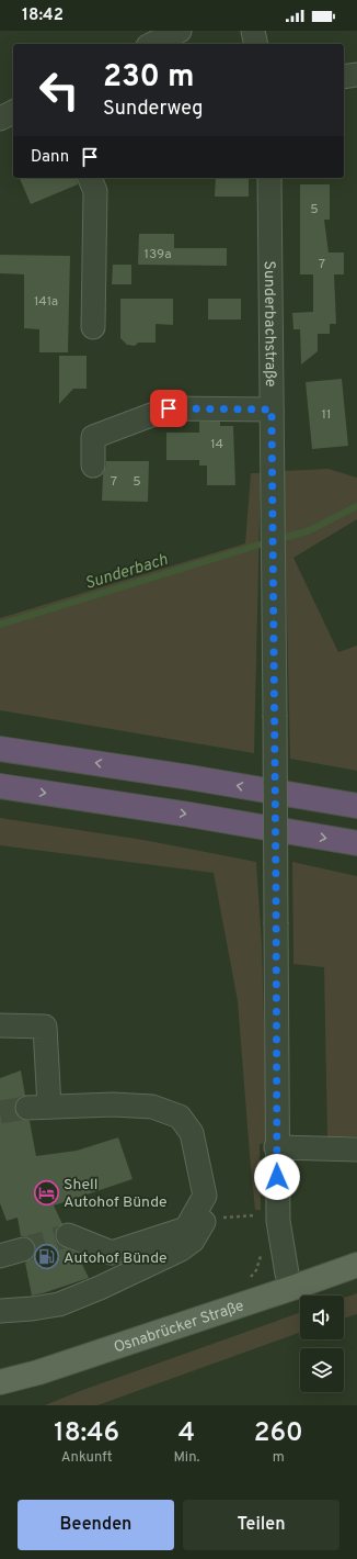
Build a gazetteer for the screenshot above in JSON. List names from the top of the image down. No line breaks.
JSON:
{"streets":{"main road":["Osnabrücker Straße"],"street":["Sunderbachstraße"]},"crossings":[["Sunderbachstraße","Osnabrücker Straße"]],"water":["Sunderbach"],"places":{"hotel":["Shell Autohof Bünde"],"fuel station":["Autohof Bünde"]},"house_numbers":["5","139a","7","141a","11","14","7","5"],"page":{"status":"18:42","turn":["230 m","Sunderweg"],"then":"Dann","eta":["18:46","Ankunft","4","Min.","260","m"],"buttons":["Beenden","Teilen"]}}
